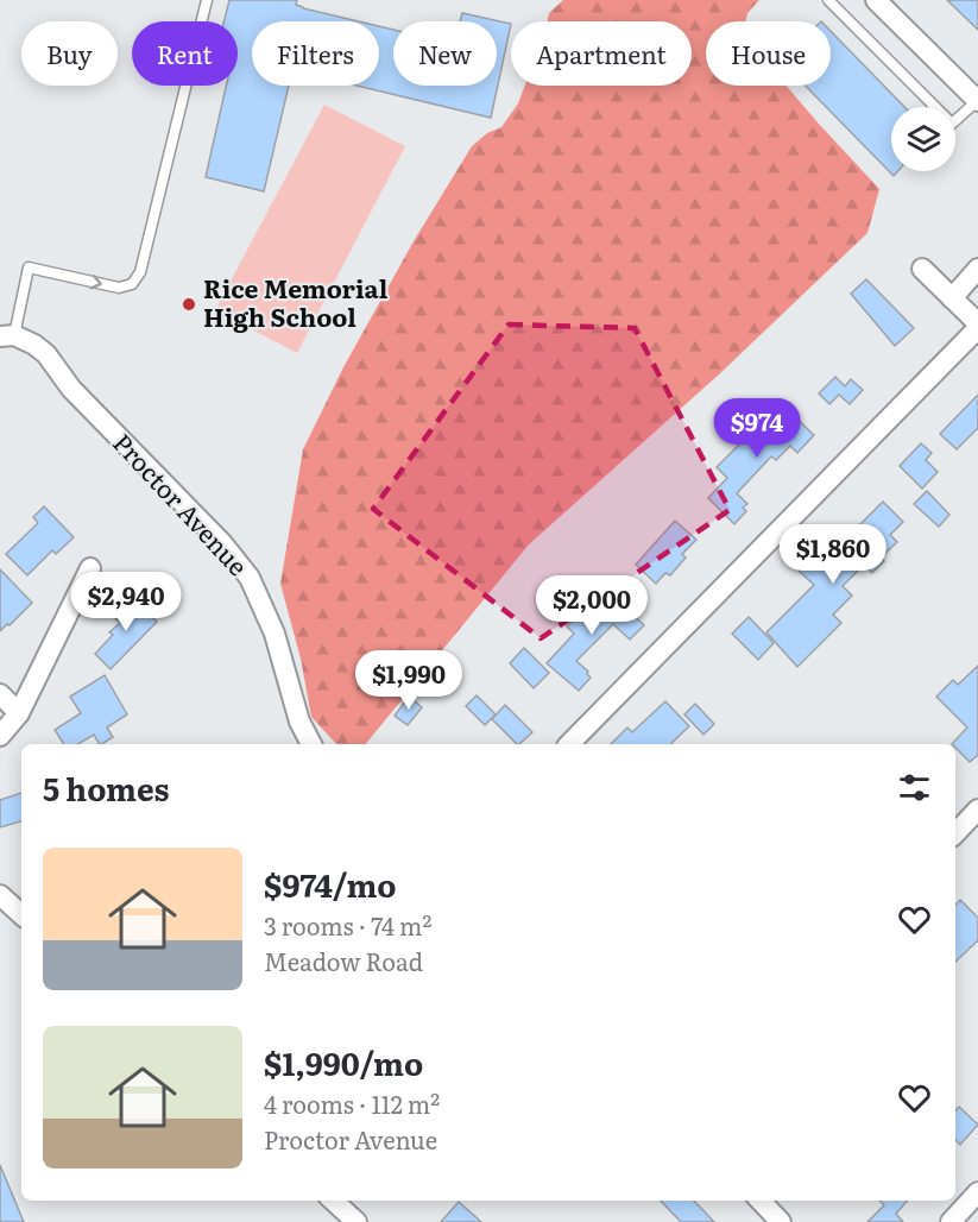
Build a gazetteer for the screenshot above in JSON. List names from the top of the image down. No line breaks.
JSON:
{"streets":{"street":["Proctor Avenue"]},"places":["Rice Memorial High School"],"page":{"chip":["Buy","Rent","Filters","New","Apartment","House"],"price":["$974","$1,860","$2,940","$2,000","$1,990"],"heading":"5 homes","list":[{"name":"$974/mo","note":"3 rooms · 74 m² · Meadow Road"},{"name":"$1,990/mo","note":"4 rooms · 112 m² · Proctor Avenue"}]}}
